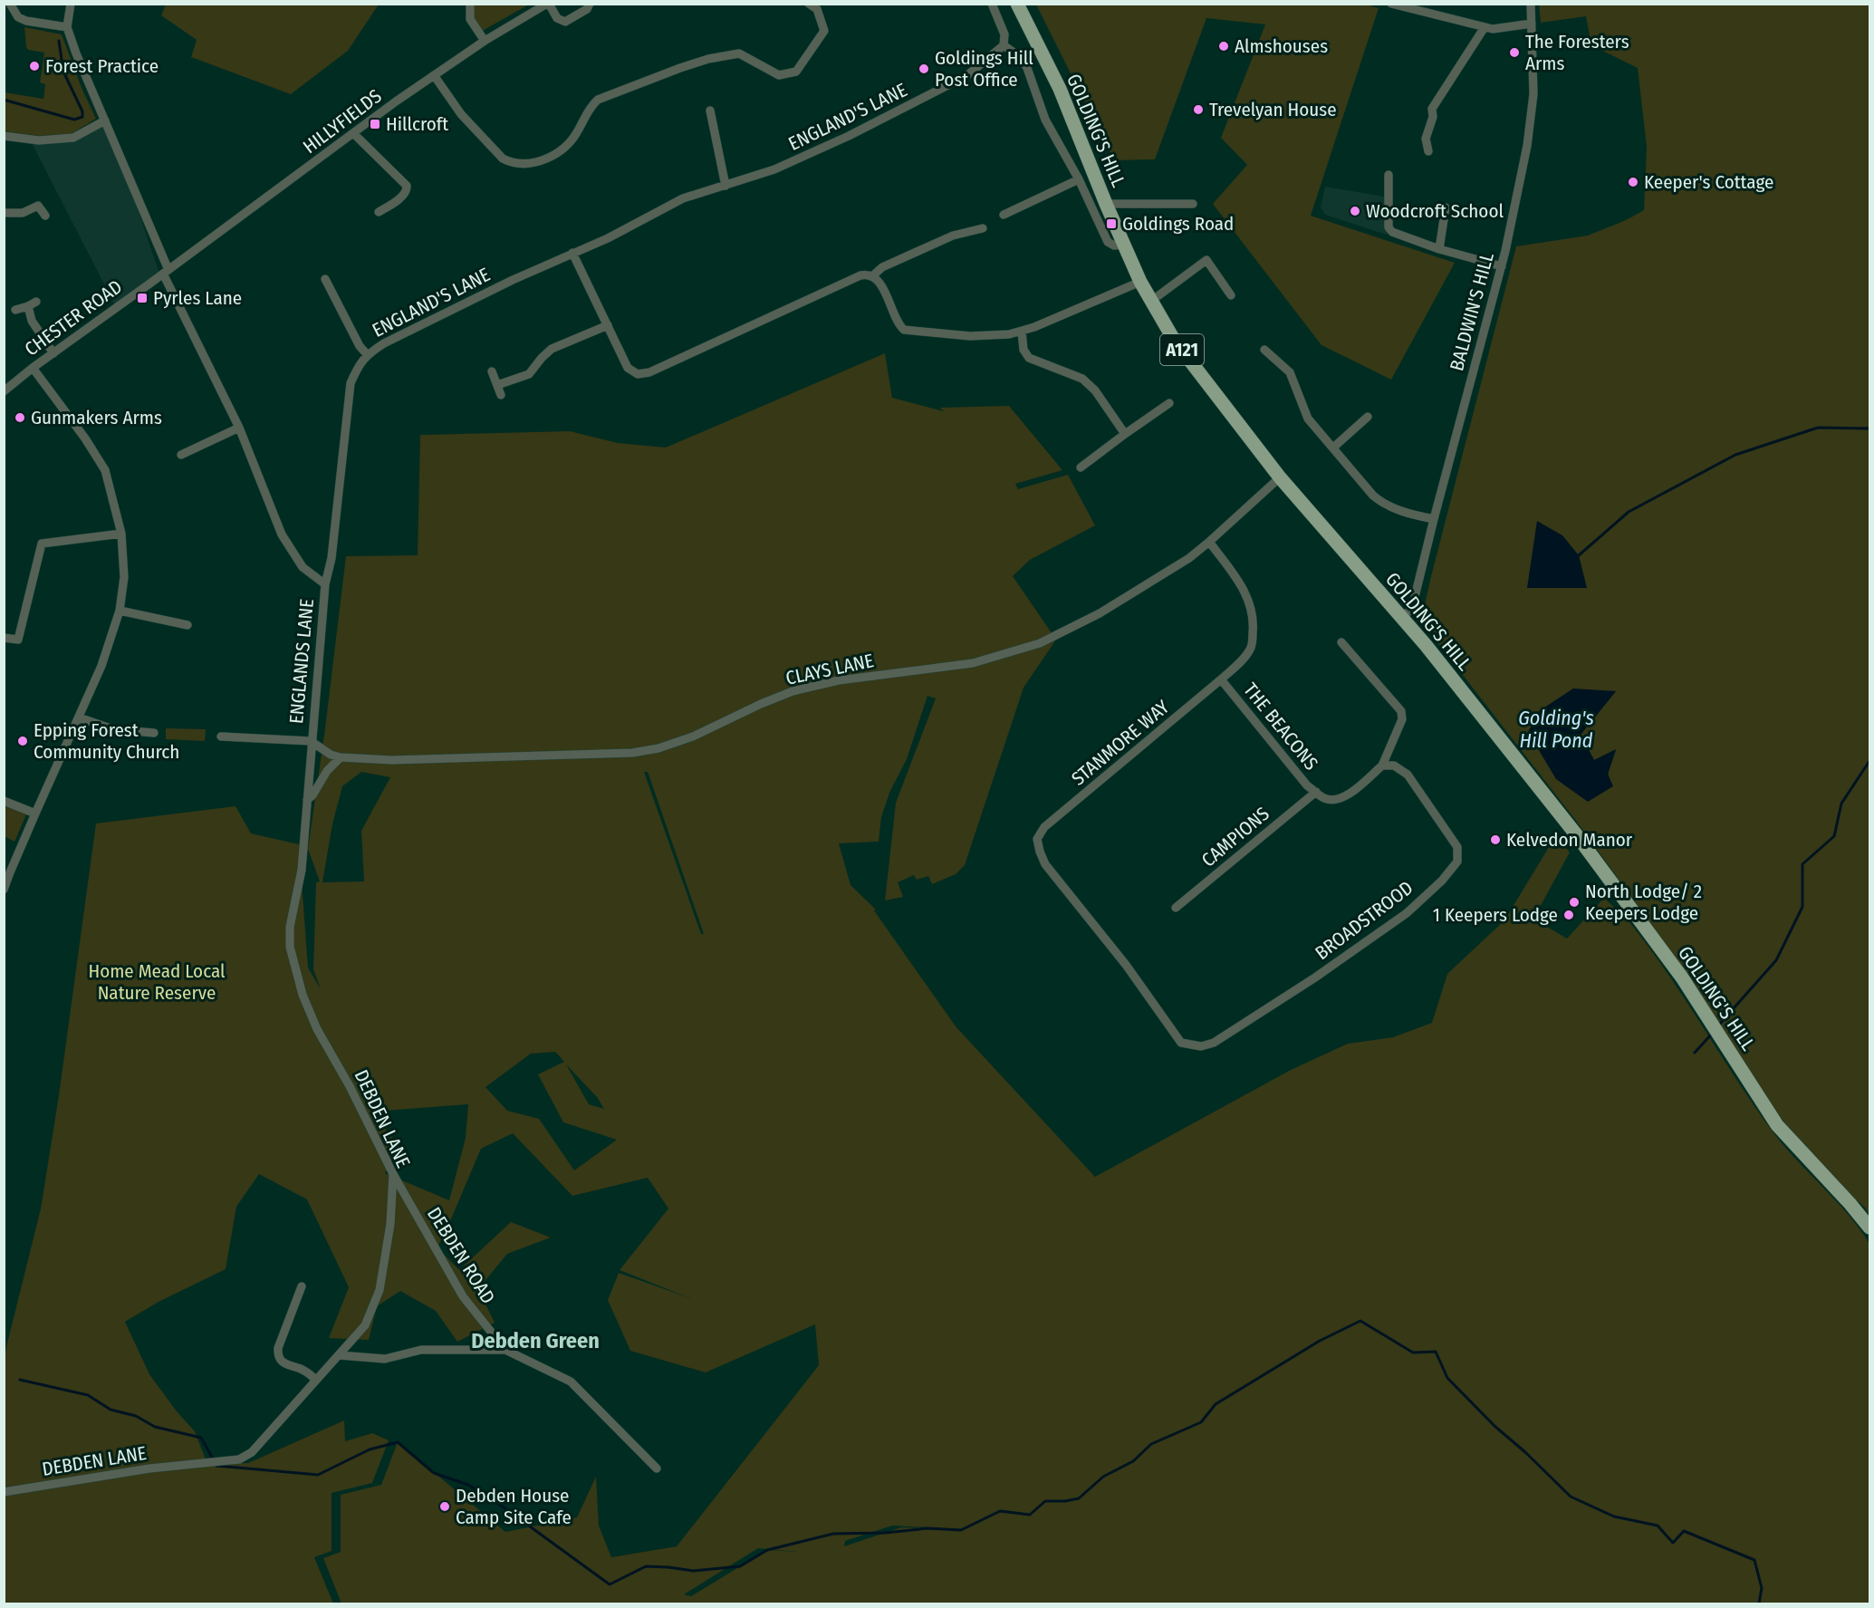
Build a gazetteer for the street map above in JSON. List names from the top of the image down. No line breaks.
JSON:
{"streets":{"main road":["GOLDING'S HILL","A121"],"street":["ENGLAND'S LANE","HILLYFIELDS","BALDWIN'S HILL","CHESTER ROAD","ENGLANDS LANE","CLAYS LANE","THE BEACONS","STANMORE WAY","CAMPIONS","BROADSTROOD","DEBDEN LANE","DEBDEN ROAD"]},"crossings":[["ENGLAND'S LANE","ENGLANDS LANE"],["HILLYFIELDS","CHESTER ROAD"],["GOLDING'S HILL","BALDWIN'S HILL"],["GOLDING'S HILL","CLAYS LANE"],["ENGLANDS LANE","CLAYS LANE"],["ENGLANDS LANE","DEBDEN LANE"],["CLAYS LANE","STANMORE WAY"],["CLAYS LANE","DEBDEN LANE"],["THE BEACONS","STANMORE WAY"],["THE BEACONS","CAMPIONS"],["STANMORE WAY","BROADSTROOD"],["DEBDEN LANE","DEBDEN ROAD"]],"districts":["Debden Green"],"water":["Golding's Hill Pond"],"parks":["Home Mead Local Nature Reserve"],"places":{"other":["Almshouses","The Foresters Arms","Forest Practice","Goldings Hill Post Office","Trevelyan House","Keeper's Cottage","Woodcroft School","Gunmakers Arms","Epping Forest Community Church","Kelvedon Manor","North Lodge/ 2 Keepers Lodge","1 Keepers Lodge","Debden House Camp Site Cafe"],"transit":["Hillcroft","Goldings Road","Pyrles Lane"]}}
